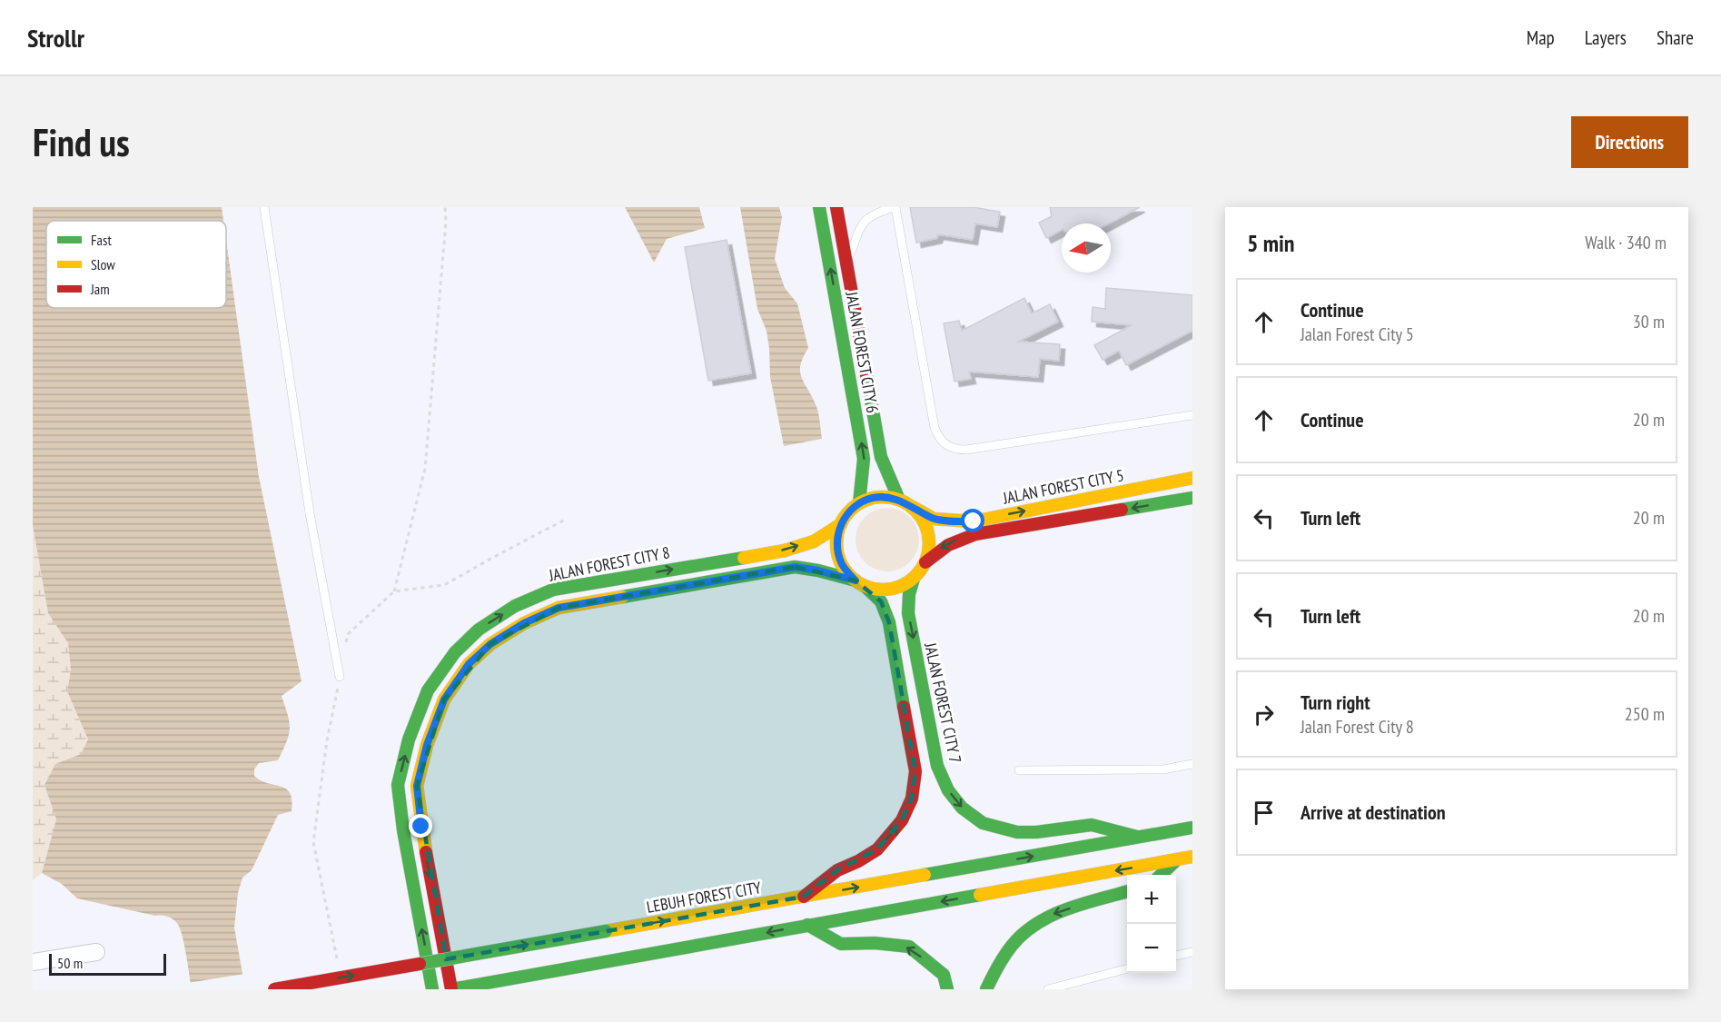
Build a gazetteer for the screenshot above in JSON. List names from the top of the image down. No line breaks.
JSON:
{"streets":{"street":["JALAN FOREST CITY 6","JALAN FOREST CITY 5","JALAN FOREST CITY 8","JALAN FOREST CITY 7","LEBUH FOREST CITY"]},"crossings":[["JALAN FOREST CITY 6","JALAN FOREST CITY 5"],["JALAN FOREST CITY 6","JALAN FOREST CITY 8"],["JALAN FOREST CITY 6","JALAN FOREST CITY 7"],["JALAN FOREST CITY 5","JALAN FOREST CITY 8"],["JALAN FOREST CITY 5","JALAN FOREST CITY 7"],["JALAN FOREST CITY 8","JALAN FOREST CITY 7"],["JALAN FOREST CITY 7","LEBUH FOREST CITY"]],"one_way":["JALAN FOREST CITY 7"],"legend":["Fast","Slow","Jam"],"scale_bar":"50 m","north":"left","page":{"header":"Strollr","nav":["Map","Layers","Share"],"buttons":"Directions","title":"Find us","heading":["5 min","Walk · 340 m"],"list":[["Continue","Jalan Forest City 5","30 m"],["Continue","20 m"],["Turn left","20 m"],["Turn left","20 m"],["Turn right","Jalan Forest City 8","250 m"],"Arrive at destination"],"map_buttons":["+","−"],"scale":"50 m"}}
